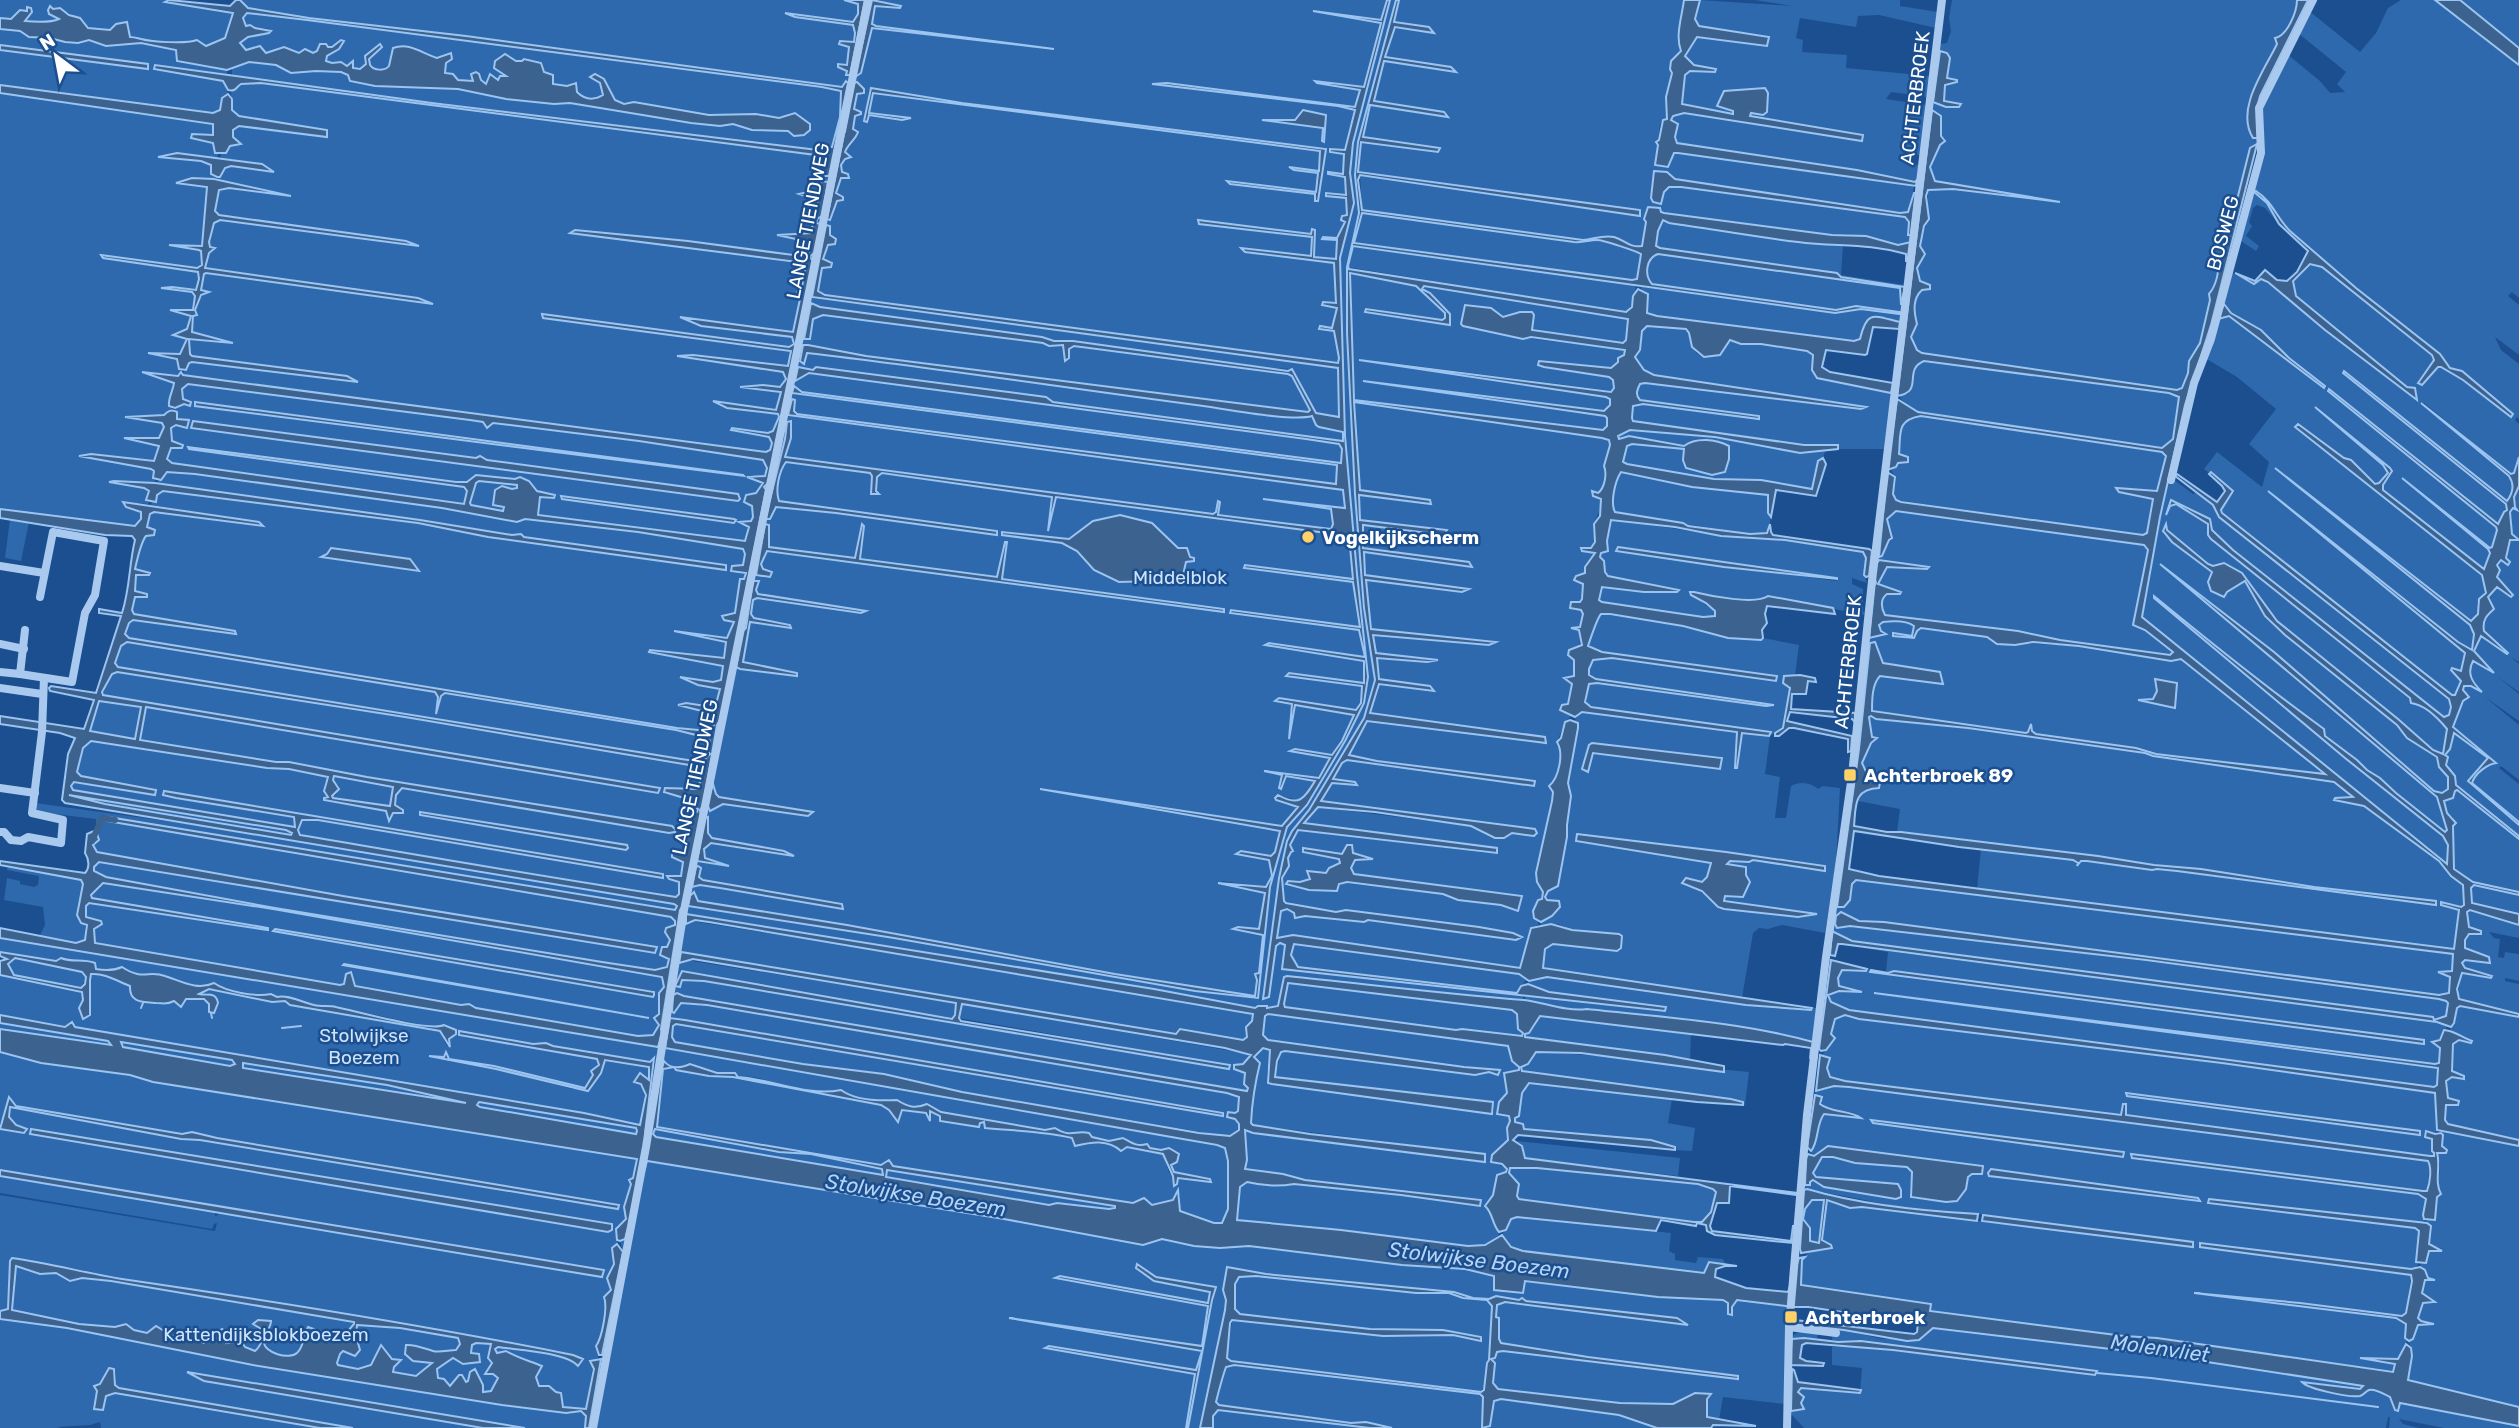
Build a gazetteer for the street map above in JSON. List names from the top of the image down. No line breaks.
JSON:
{"streets":{"street":["ACHTERBROEK","LANGE TIENDWEG","BOSWEG"]},"water":["Stolwijkse Boezem","Molenvliet"],"parks":["Middelblok","Stolwijkse Boezem","Kattendijksblokboezem"],"places":{"other":["Vogelkijkscherm"],"transit":["Achterbroek 89","Achterbroek"]},"north":"top left"}
